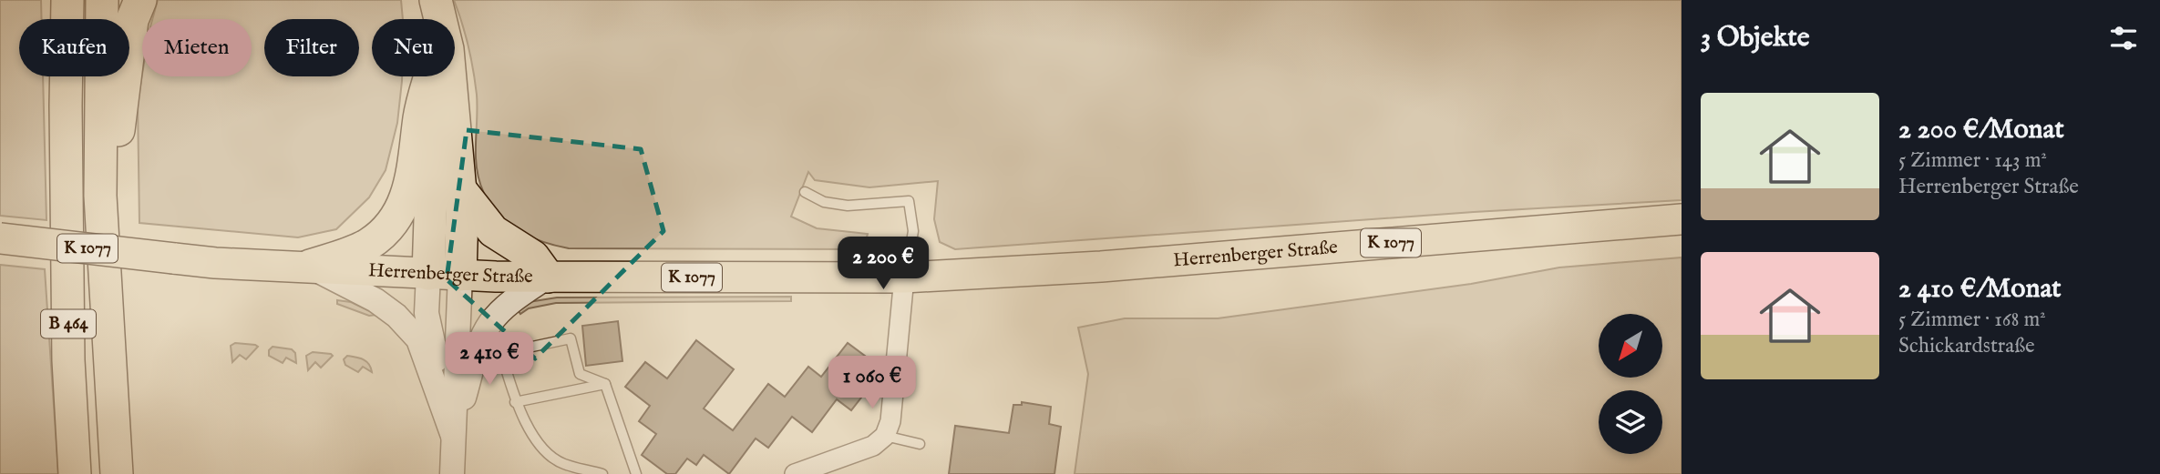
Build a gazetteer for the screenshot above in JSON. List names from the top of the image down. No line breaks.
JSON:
{"streets":{"highway":["B 464"],"main road":["K 1077","Herrenberger Straße"]},"north":"bottom left","page":{"heading":"3 Objekte","chip":["Kaufen","Mieten","Filter","Neu"],"list":[{"name":"2 200 €/Monat","note":"5 Zimmer · 143 m² · Herrenberger Straße"},{"name":"2 410 €/Monat","note":"5 Zimmer · 168 m² · Schickardstraße"}],"price":["2 200 €","2 410 €","1 060 €"]}}
